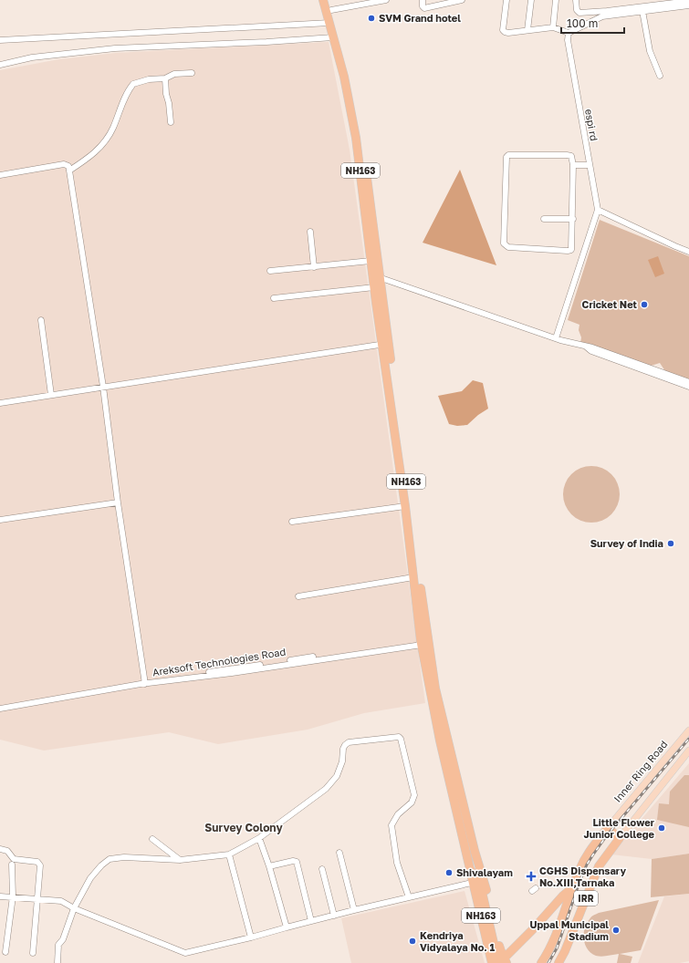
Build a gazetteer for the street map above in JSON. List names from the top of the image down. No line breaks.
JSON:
{"streets":{"highway":["NH163","Inner Ring Road","IRR"],"street":["espi rd","Areksoft Technologies Road"]},"crossings":[["NH163","Areksoft Technologies Road"]],"districts":["Survey Colony"],"places":{"other":["SVM Grand hotel","Cricket Net","Survey of India","Little Flower Junior College","Shivalayam","Uppal Municipal Stadium","Kendriya Vidyalaya No. 1"],"health":["CGHS Dispensary No.XIII,Tarnaka"]},"scale_bar":"100 m"}
